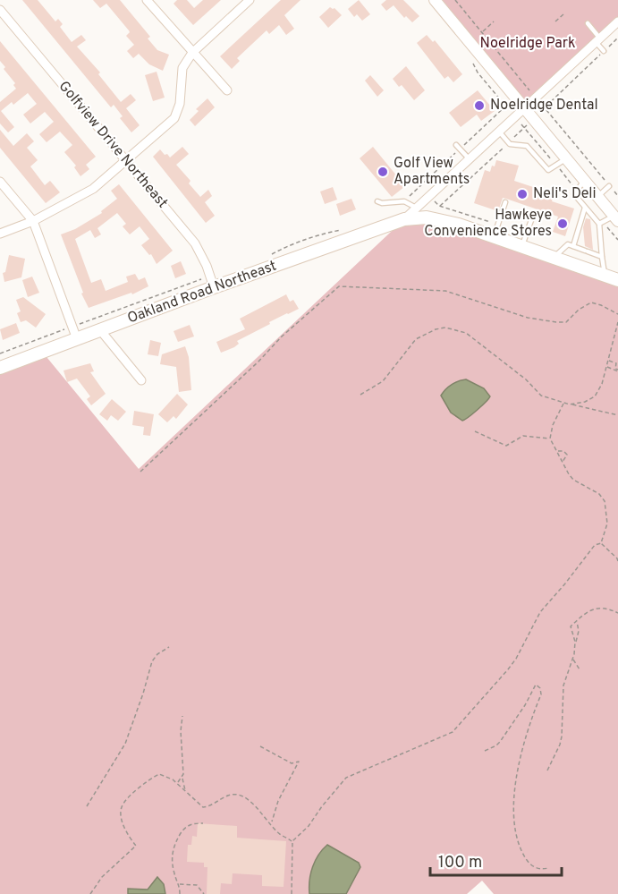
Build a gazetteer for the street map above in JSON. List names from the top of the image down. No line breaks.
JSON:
{"streets":{"main road":["Oakland Road Northeast"],"street":["Golfview Drive Northeast"]},"crossings":[["Golfview Drive Northeast","Oakland Road Northeast"]],"parks":["Noelridge Park"],"places":["Noelridge Dental","Golf View Apartments","Neli's Deli","Hawkeye Convenience Stores"],"scale_bar":"100 m"}
